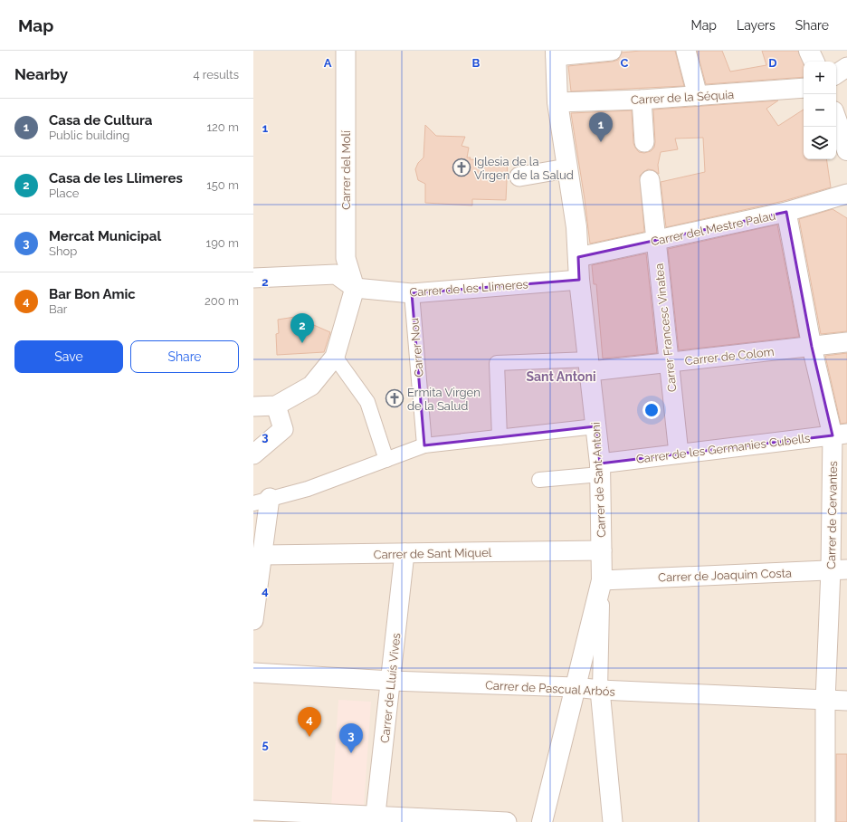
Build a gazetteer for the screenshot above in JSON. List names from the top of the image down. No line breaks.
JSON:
{"streets":{"street":["Carrer de la Séquia","Carrer del Molí","Carrer del Mestre Palau","Carrer de les Llimeres","Carrer Francesc Vinatea","Carrer Nou","Carrer de Colom","Carrer de les Germanies Cubells","Carrer de Sant Antoni","Carrer de Cervantes","Carrer de Sant Miquel","Carrer de Joaquim Costa","Carrer de Lluís Vives","Carrer de Pascual Arbós"]},"crossings":[["Carrer de la Séquia","Carrer de Sant Antoni"],["Carrer del Molí","Carrer de les Llimeres"],["Carrer del Mestre Palau","Carrer Francesc Vinatea"],["Carrer del Mestre Palau","Carrer de Sant Antoni"],["Carrer del Mestre Palau","Carrer de Cervantes"],["Carrer de les Llimeres","Carrer Nou"],["Carrer de les Llimeres","Carrer de Sant Antoni"],["Carrer Francesc Vinatea","Carrer de Colom"],["Carrer Francesc Vinatea","Carrer de les Germanies Cubells"],["Carrer de Colom","Carrer de Sant Antoni"],["Carrer de Colom","Carrer de Cervantes"],["Carrer de les Germanies Cubells","Carrer de Sant Antoni"],["Carrer de les Germanies Cubells","Carrer de Cervantes"],["Carrer de Sant Antoni","Carrer de Sant Miquel"],["Carrer de Sant Antoni","Carrer de Joaquim Costa"],["Carrer de Sant Antoni","Carrer de Pascual Arbós"],["Carrer de Cervantes","Carrer de Joaquim Costa"],["Carrer de Cervantes","Carrer de Pascual Arbós"],["Carrer de Sant Miquel","Carrer de Lluís Vives"],["Carrer de Lluís Vives","Carrer de Pascual Arbós"]],"districts":["Sant Antoni"],"places":{"church":["Iglesia de la Virgen de la Salud","Ermita Virgen de la Salud"]},"page":{"header":"Map","nav":["Map","Layers","Share"],"heading":["Nearby","4 results"],"map_buttons":["+","−"],"list":[{"mark":"1","name":"Casa de Cultura","note":"Public building","value":"120 m"},{"mark":"2","name":"Casa de les Llimeres","note":"Place","value":"150 m"},{"mark":"3","name":"Mercat Municipal","note":"Shop","value":"190 m"},{"mark":"4","name":"Bar Bon Amic","note":"Bar","value":"200 m"}],"pins":["1","2","4","3"],"buttons":["Save","Share"]},"grid":{"columns":["A","B","C","D"],"rows":["1","2","3","4","5"]}}
